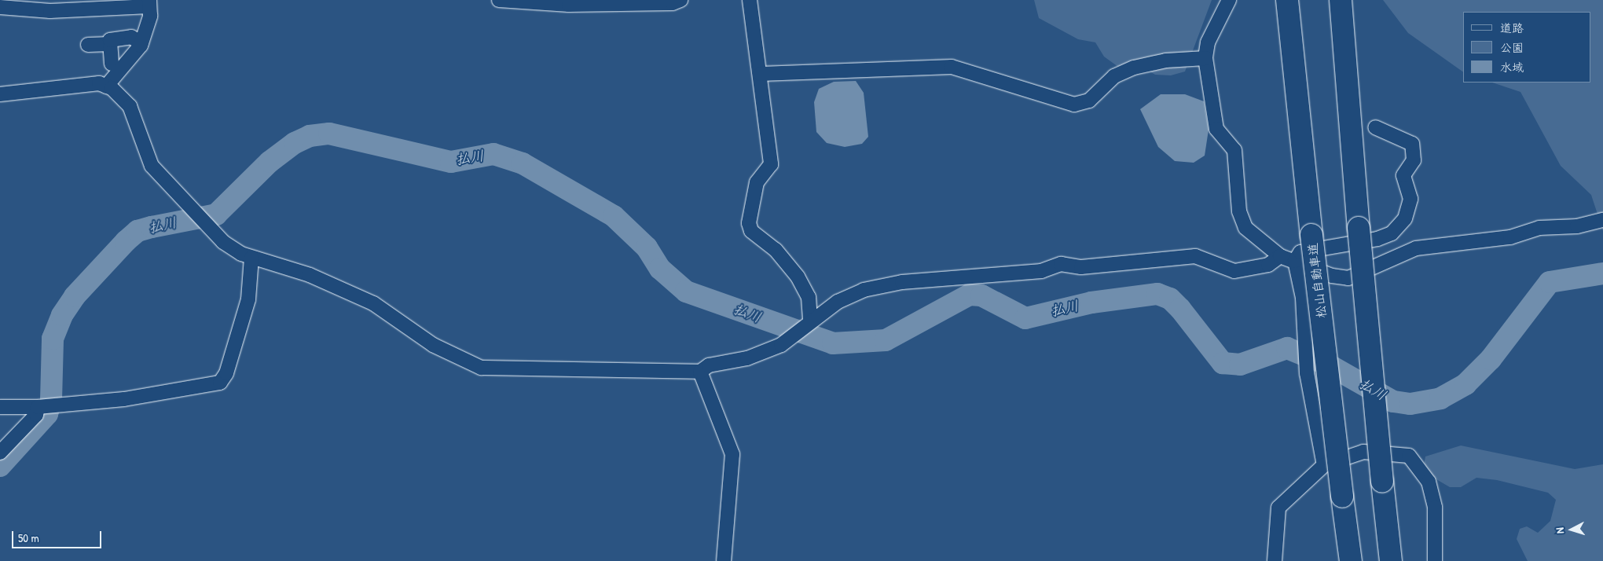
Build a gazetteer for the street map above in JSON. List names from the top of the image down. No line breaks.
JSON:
{"streets":{"highway":["松山自動車道"]},"water":["払川"],"legend":["道路","公園","水域"],"scale_bar":"50 m","north":"left"}
